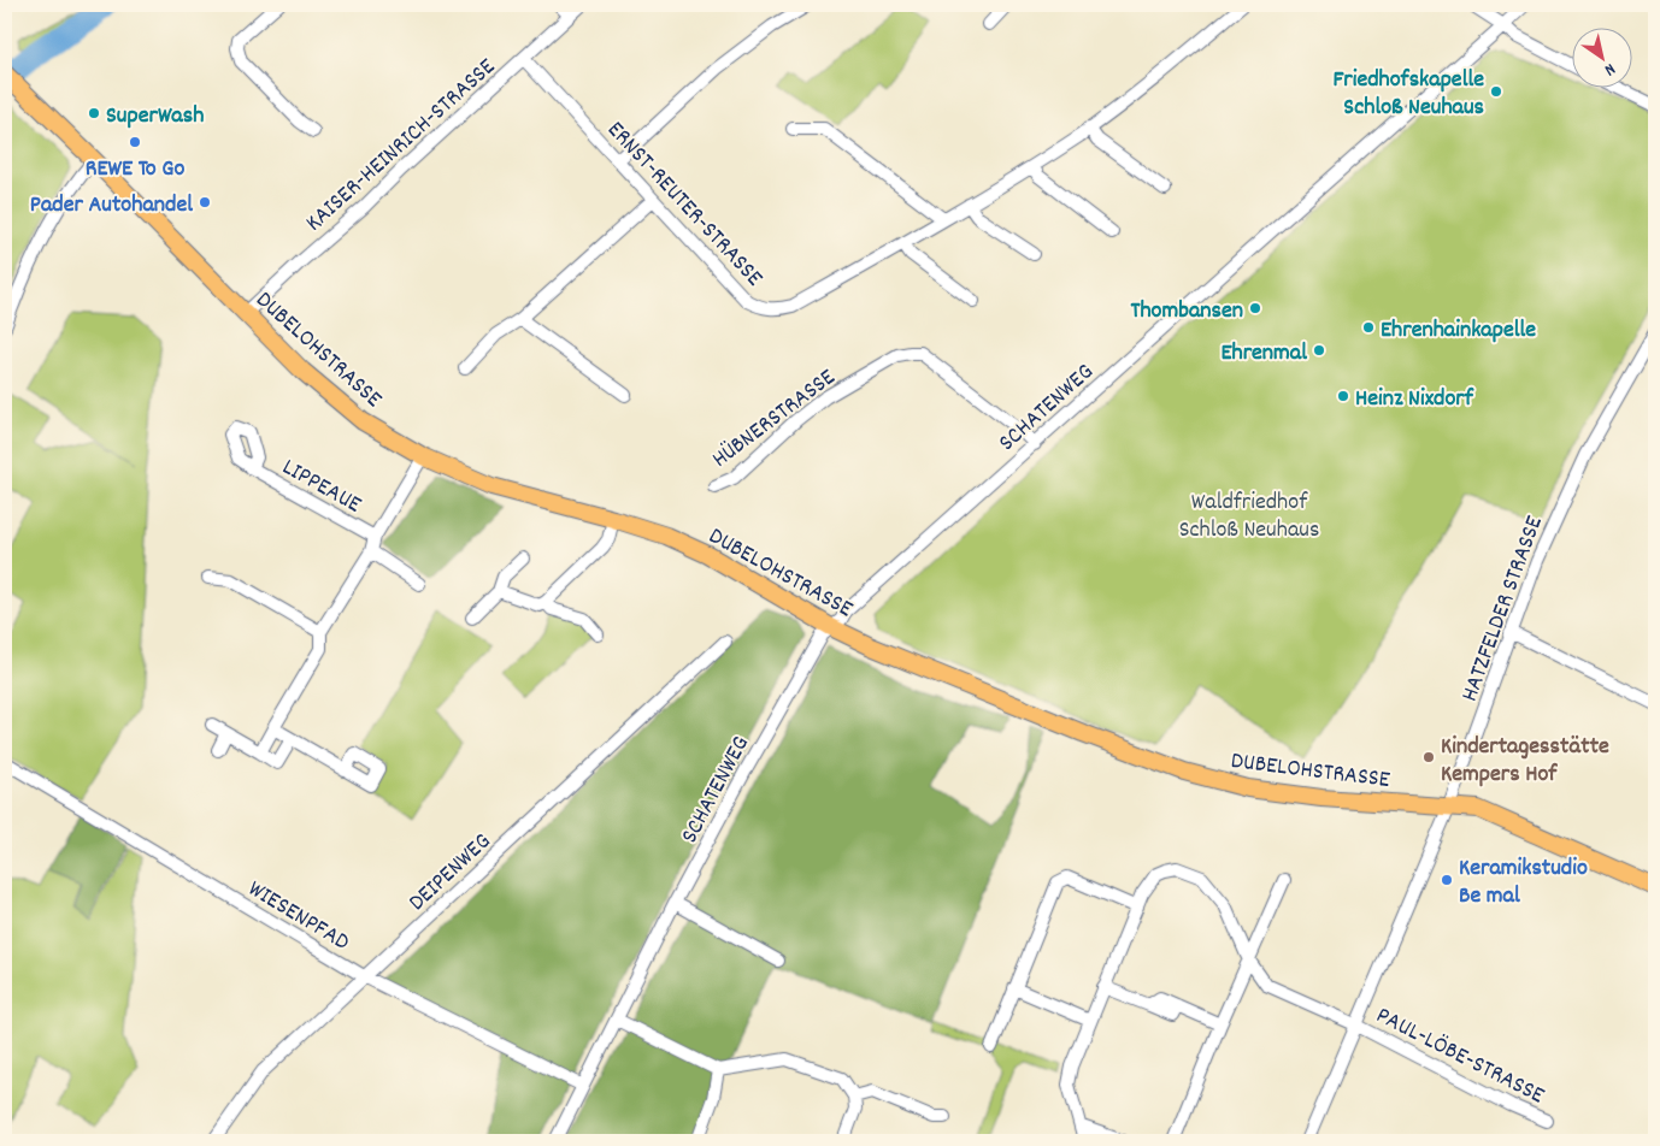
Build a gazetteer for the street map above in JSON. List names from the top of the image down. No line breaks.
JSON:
{"streets":{"main road":["DUBELOHSTRASSE"],"street":["KAISER-HEINRICH-STRASSE","ERNST-REUTER-STRASSE","SCHATENWEG","HÜBNERSTRASSE","LIPPEAUE","HATZFELDER STRASSE","DEIPENWEG","WIESENPFAD","PAUL-LÖBE-STRASSE"]},"crossings":[["KAISER-HEINRICH-STRASSE","ERNST-REUTER-STRASSE"],["KAISER-HEINRICH-STRASSE","DUBELOHSTRASSE"],["DUBELOHSTRASSE","SCHATENWEG"],["DUBELOHSTRASSE","LIPPEAUE"],["DUBELOHSTRASSE","HATZFELDER STRASSE"],["SCHATENWEG","HÜBNERSTRASSE"],["SCHATENWEG","WIESENPFAD"],["HATZFELDER STRASSE","PAUL-LÖBE-STRASSE"],["DEIPENWEG","WIESENPFAD"]],"parks":["Waldfriedhof Schloß Neuhaus"],"places":["Friedhofskapelle Schloß Neuhaus","SuperWash","REWE To Go","Pader Autohandel","Thombansen","Ehrenhainkapelle","Ehrenmal","Heinz Nixdorf","Kindertagesstätte Kempers Hof","Keramikstudio Be mal"],"north":"bottom right"}
